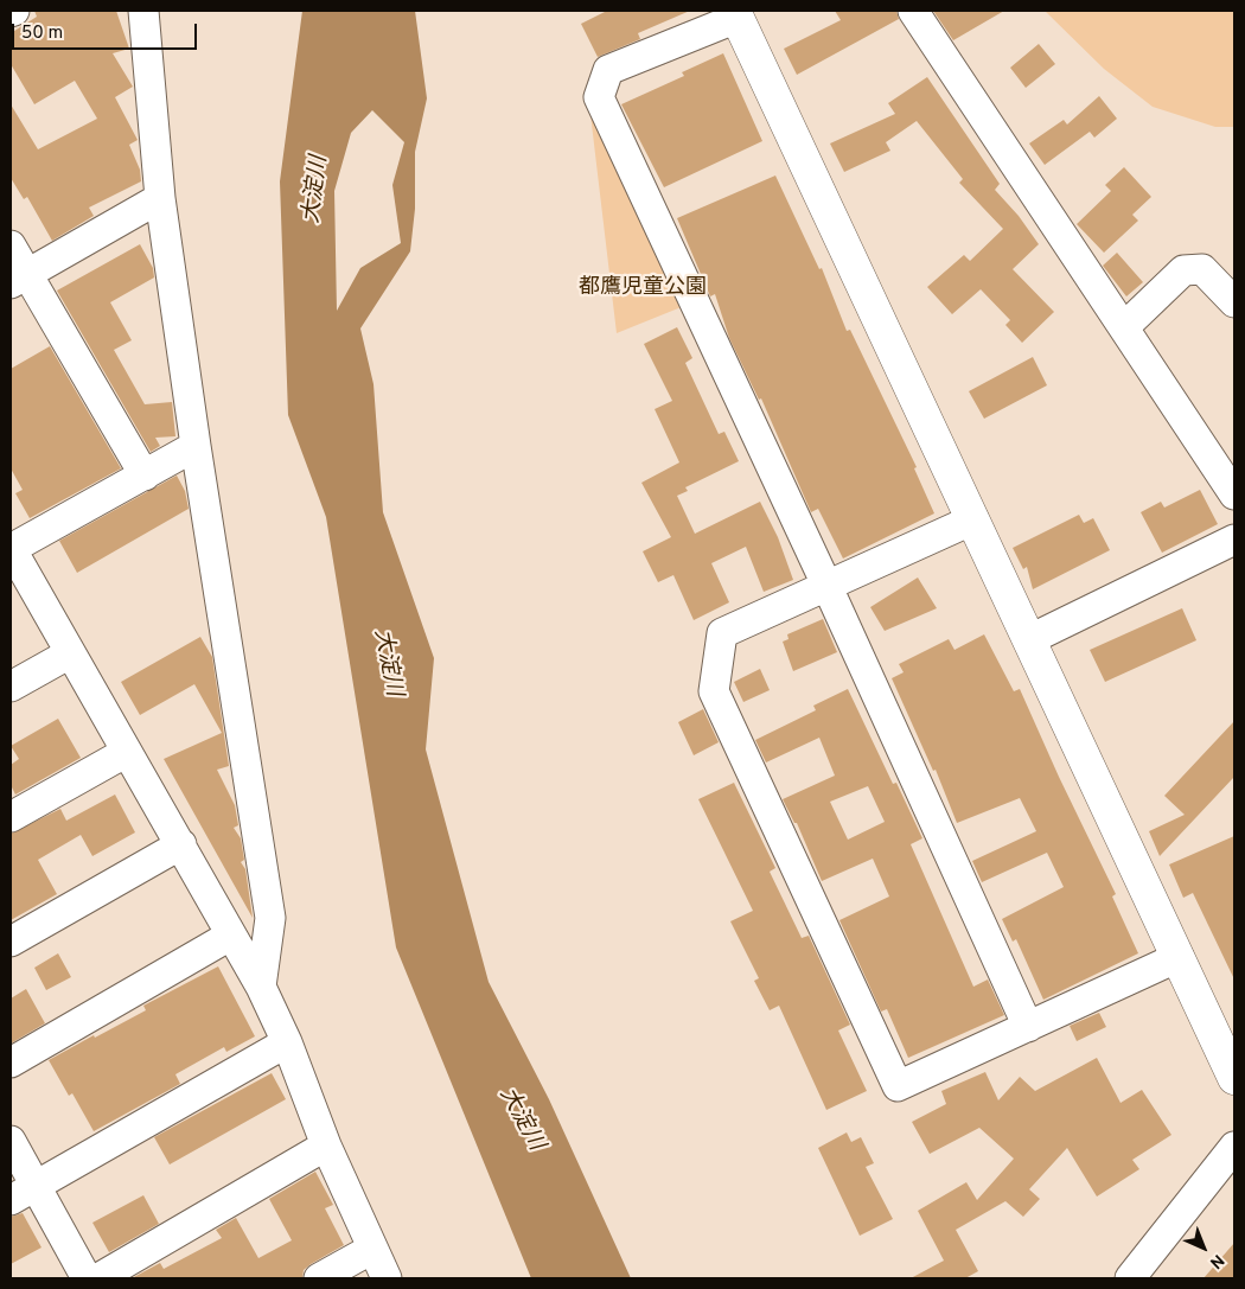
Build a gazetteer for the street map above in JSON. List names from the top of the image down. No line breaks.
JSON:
{"water":["大淀川"],"parks":["都鷹児童公園"],"scale_bar":"50 m","north":"bottom right"}
